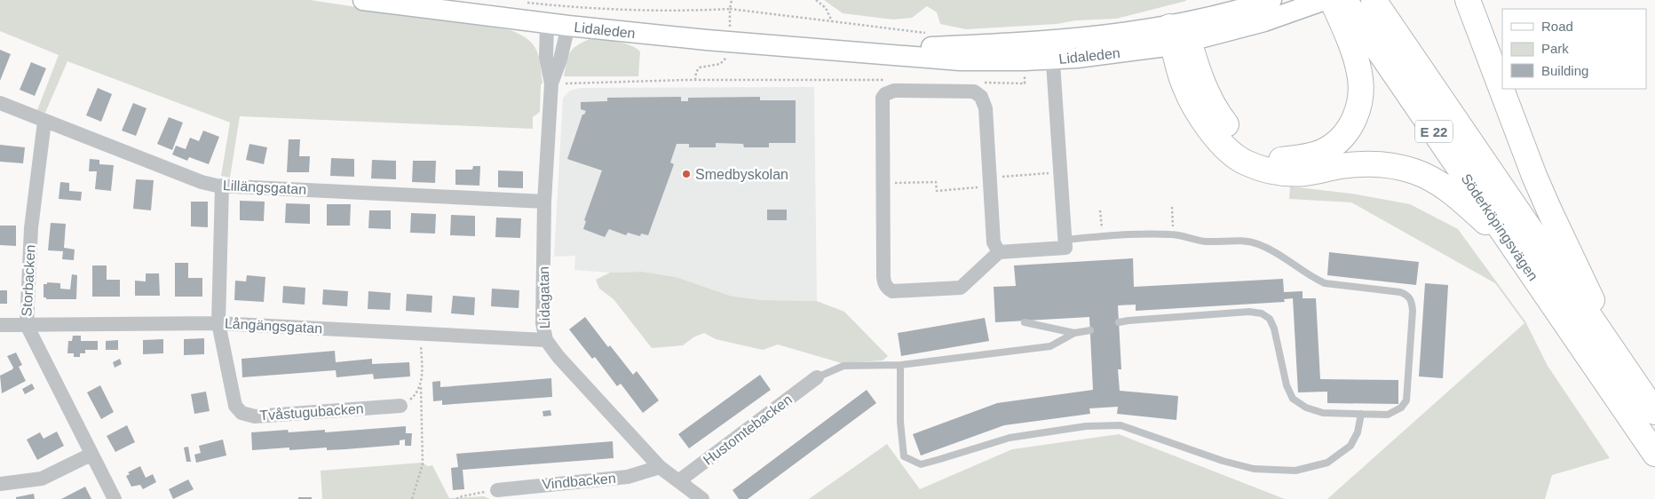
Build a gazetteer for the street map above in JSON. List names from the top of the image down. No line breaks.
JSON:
{"streets":{"highway":["E 22","Söderköpingsvägen"],"street":["Lidaleden","Lillängsgatan","Storbacken","Lidagatan","Långängsgatan","Tvåstugubacken","Hustomtebacken","Vindbacken"]},"crossings":[["Lidaleden","Lidagatan"],["Lillängsgatan","Storbacken"],["Lillängsgatan","Lidagatan"],["Lillängsgatan","Tvåstugubacken"],["Storbacken","Långängsgatan"],["Lidagatan","Långängsgatan"],["Lidagatan","Hustomtebacken"],["Lidagatan","Vindbacken"],["Långängsgatan","Tvåstugubacken"]],"places":["Smedbyskolan"],"legend":["Road","Park","Building"]}
